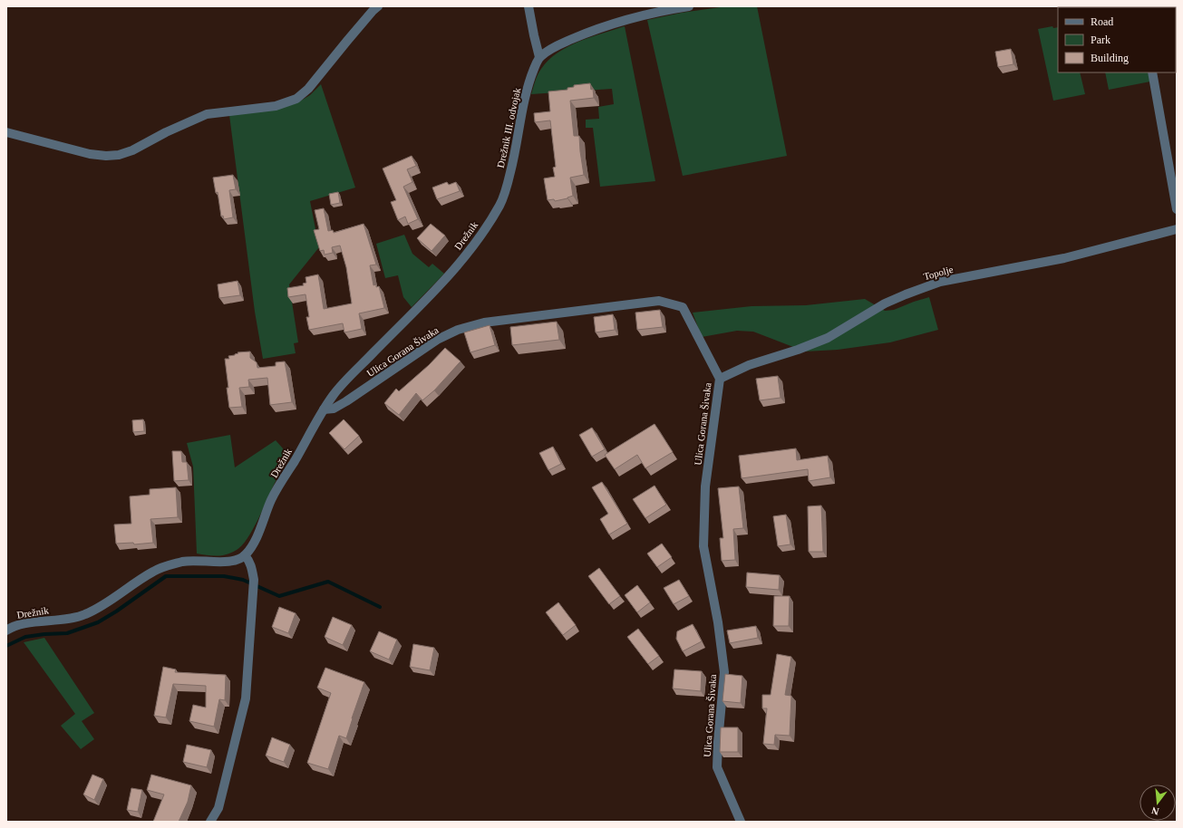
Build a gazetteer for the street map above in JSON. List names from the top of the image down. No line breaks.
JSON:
{"streets":{"street":["Drežnik III. odvojak","Drežnik","Topolje","Ulica Gorana Šivaka"]},"crossings":[["Drežnik III. odvojak","Drežnik"],["Drežnik","Ulica Gorana Šivaka"],["Topolje","Ulica Gorana Šivaka"]],"legend":["Road","Park","Building"],"north":"bottom"}
